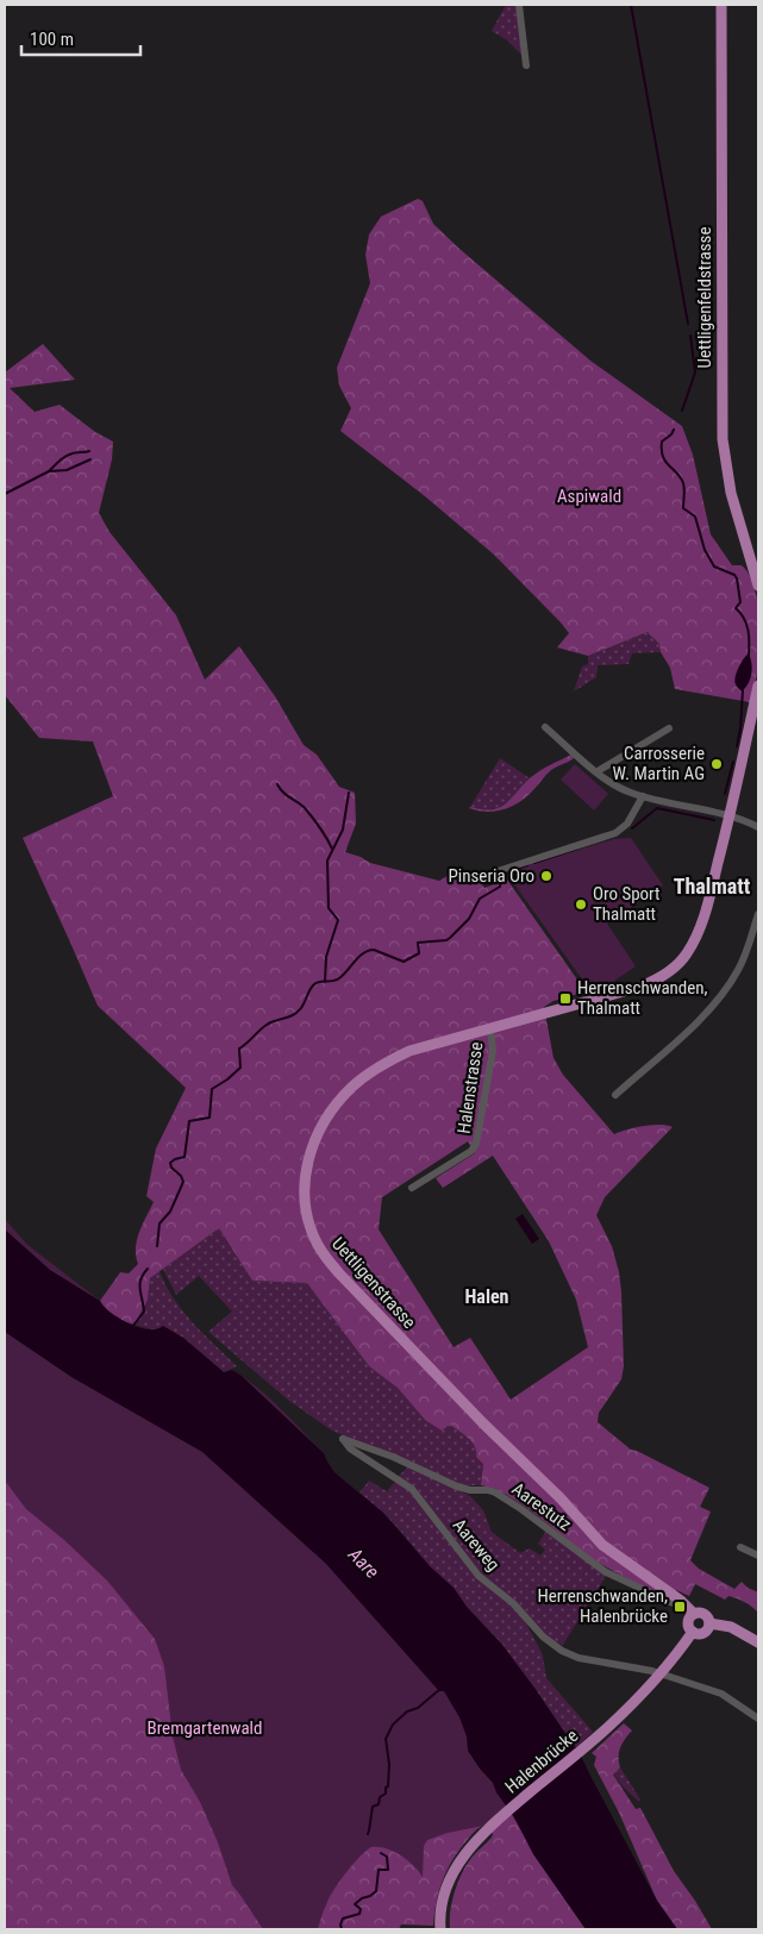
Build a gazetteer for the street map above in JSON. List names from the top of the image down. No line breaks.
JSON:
{"streets":{"main road":["Uettligenfeldstrasse","Uettligenstrasse","Halenbrücke"],"street":["Halenstrasse","Aarestutz","Aareweg"]},"crossings":[["Halenstrasse","Uettligenstrasse"],["Uettligenstrasse","Aarestutz"],["Uettligenstrasse","Halenbrücke"],["Aarestutz","Aareweg"]],"districts":["Thalmatt","Halen"],"water":["Aare"],"parks":["Aspiwald","Bremgartenwald"],"places":{"other":["Carrosserie W. Martin AG","Pinseria Oro","Oro Sport Thalmatt"],"transit":["Herrenschwanden, Thalmatt","Herrenschwanden, Halenbrücke"]},"scale_bar":"100 m"}
